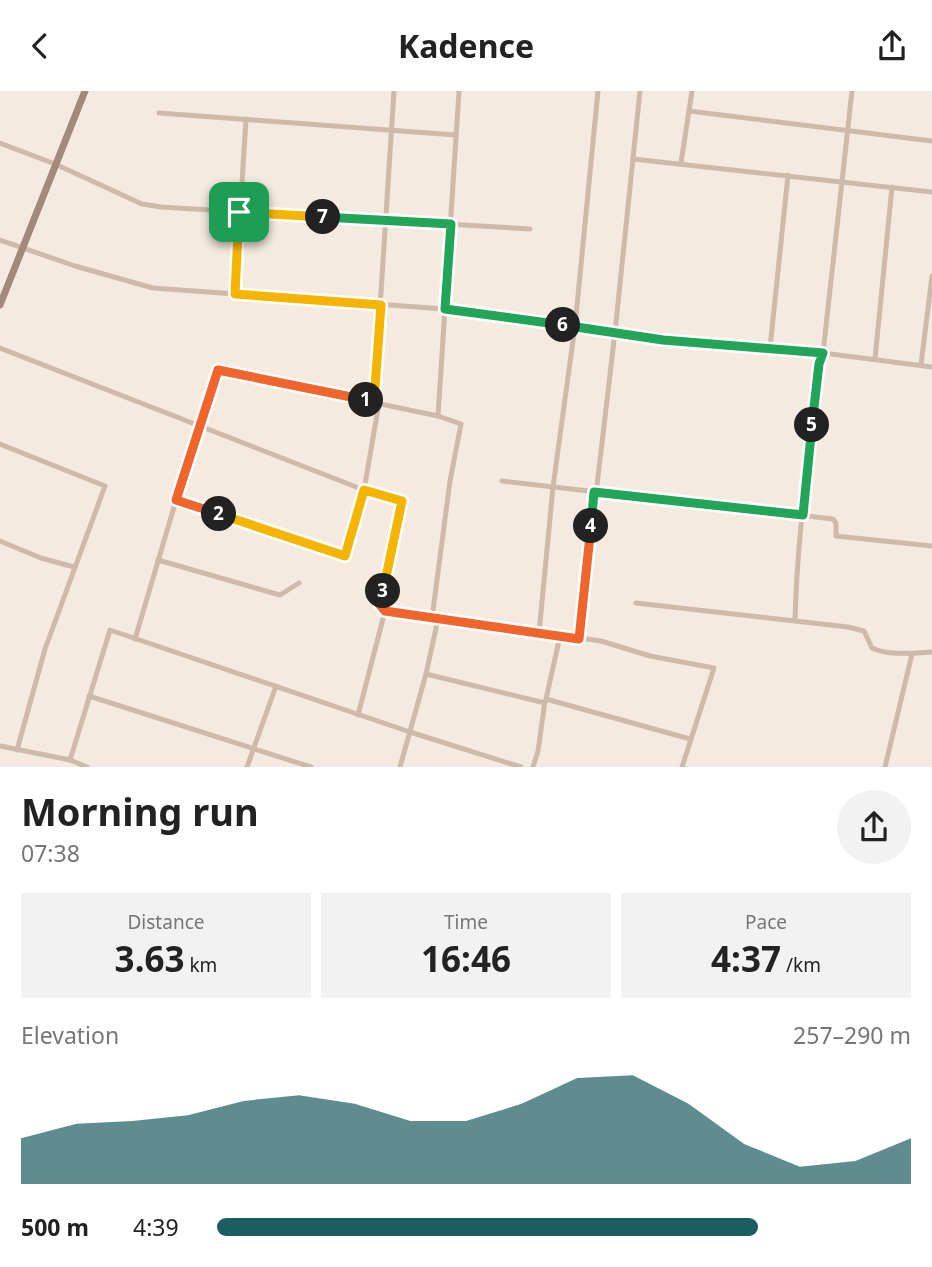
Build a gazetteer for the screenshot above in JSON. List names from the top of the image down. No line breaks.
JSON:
{"page":{"header":"Kadence","pins":["7","6","1","5","2","4","3"],"heading":["Morning run","07:38"],"stats":[["Distance","3.63 km"],["Time","16:46"],["Pace","4:37 /km"]],"chart":["Elevation","257–290 m"],"list":[{"name":"500 m","note":"4:39"}]}}
